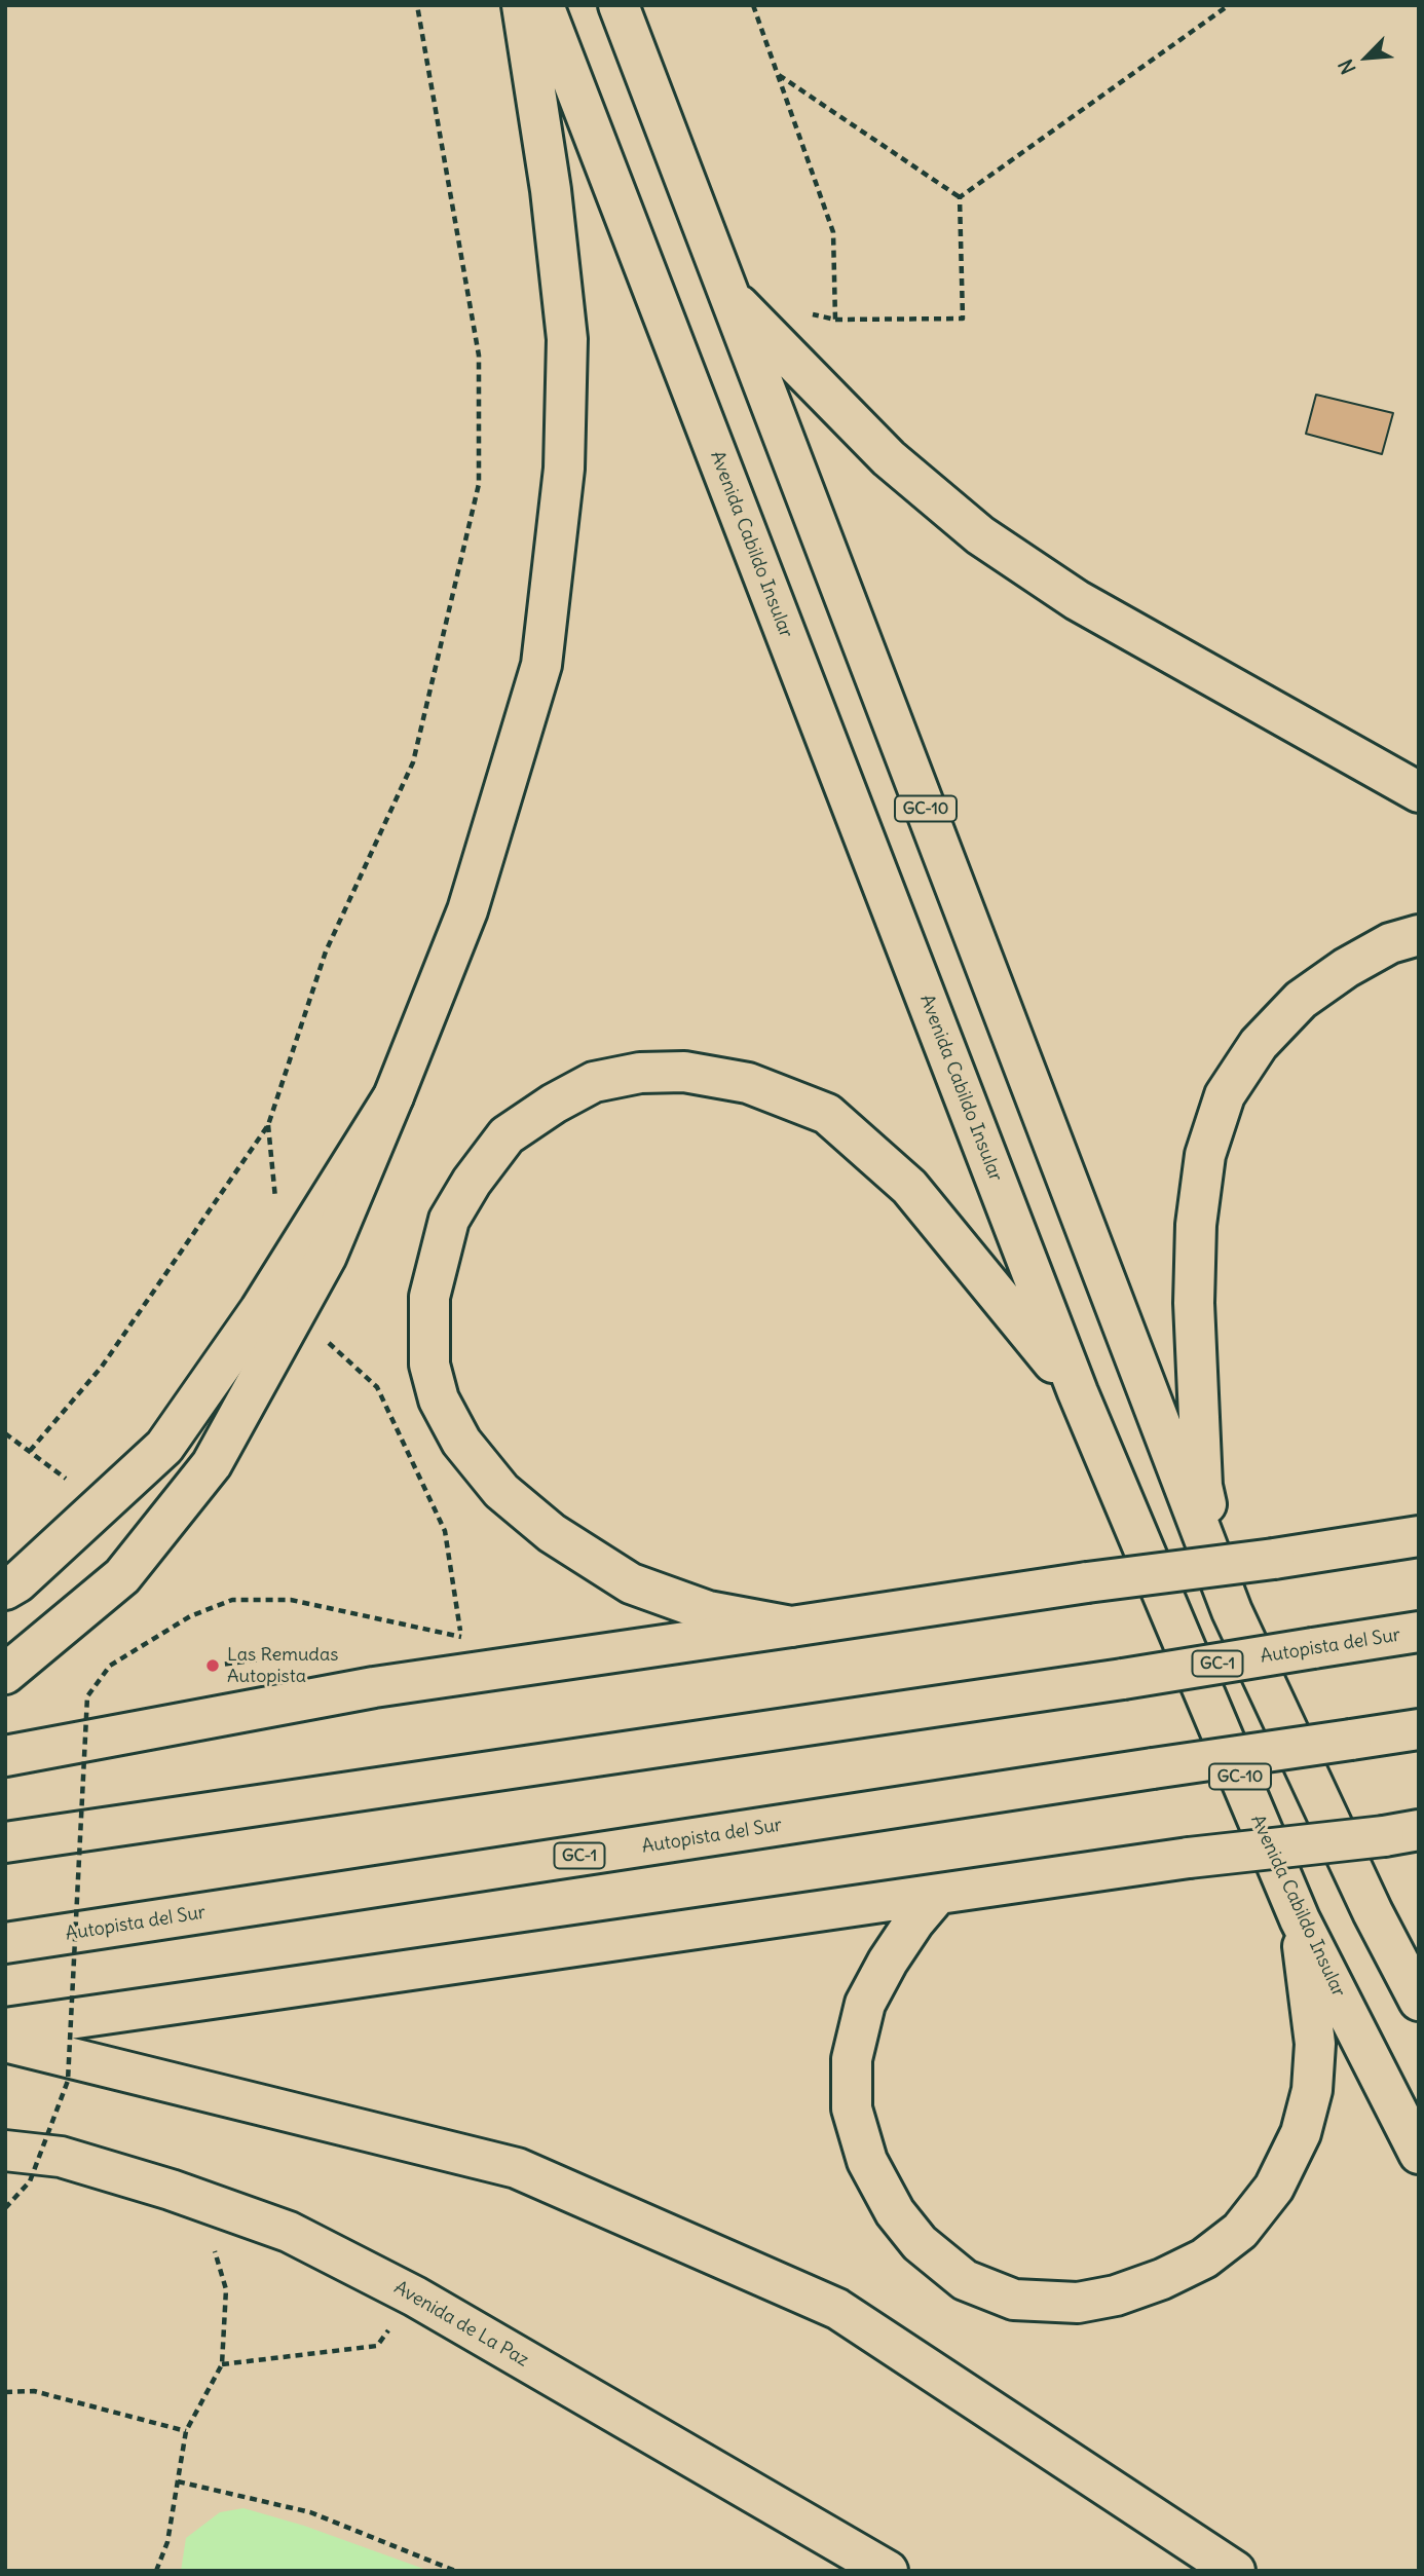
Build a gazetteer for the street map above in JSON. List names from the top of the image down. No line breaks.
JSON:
{"streets":{"main road":["Avenida Cabildo Insular","GC-10","Autopista del Sur","GC-1","Avenida de La Paz"]},"places":["Las Remudas Autopista"],"north":"bottom left"}
